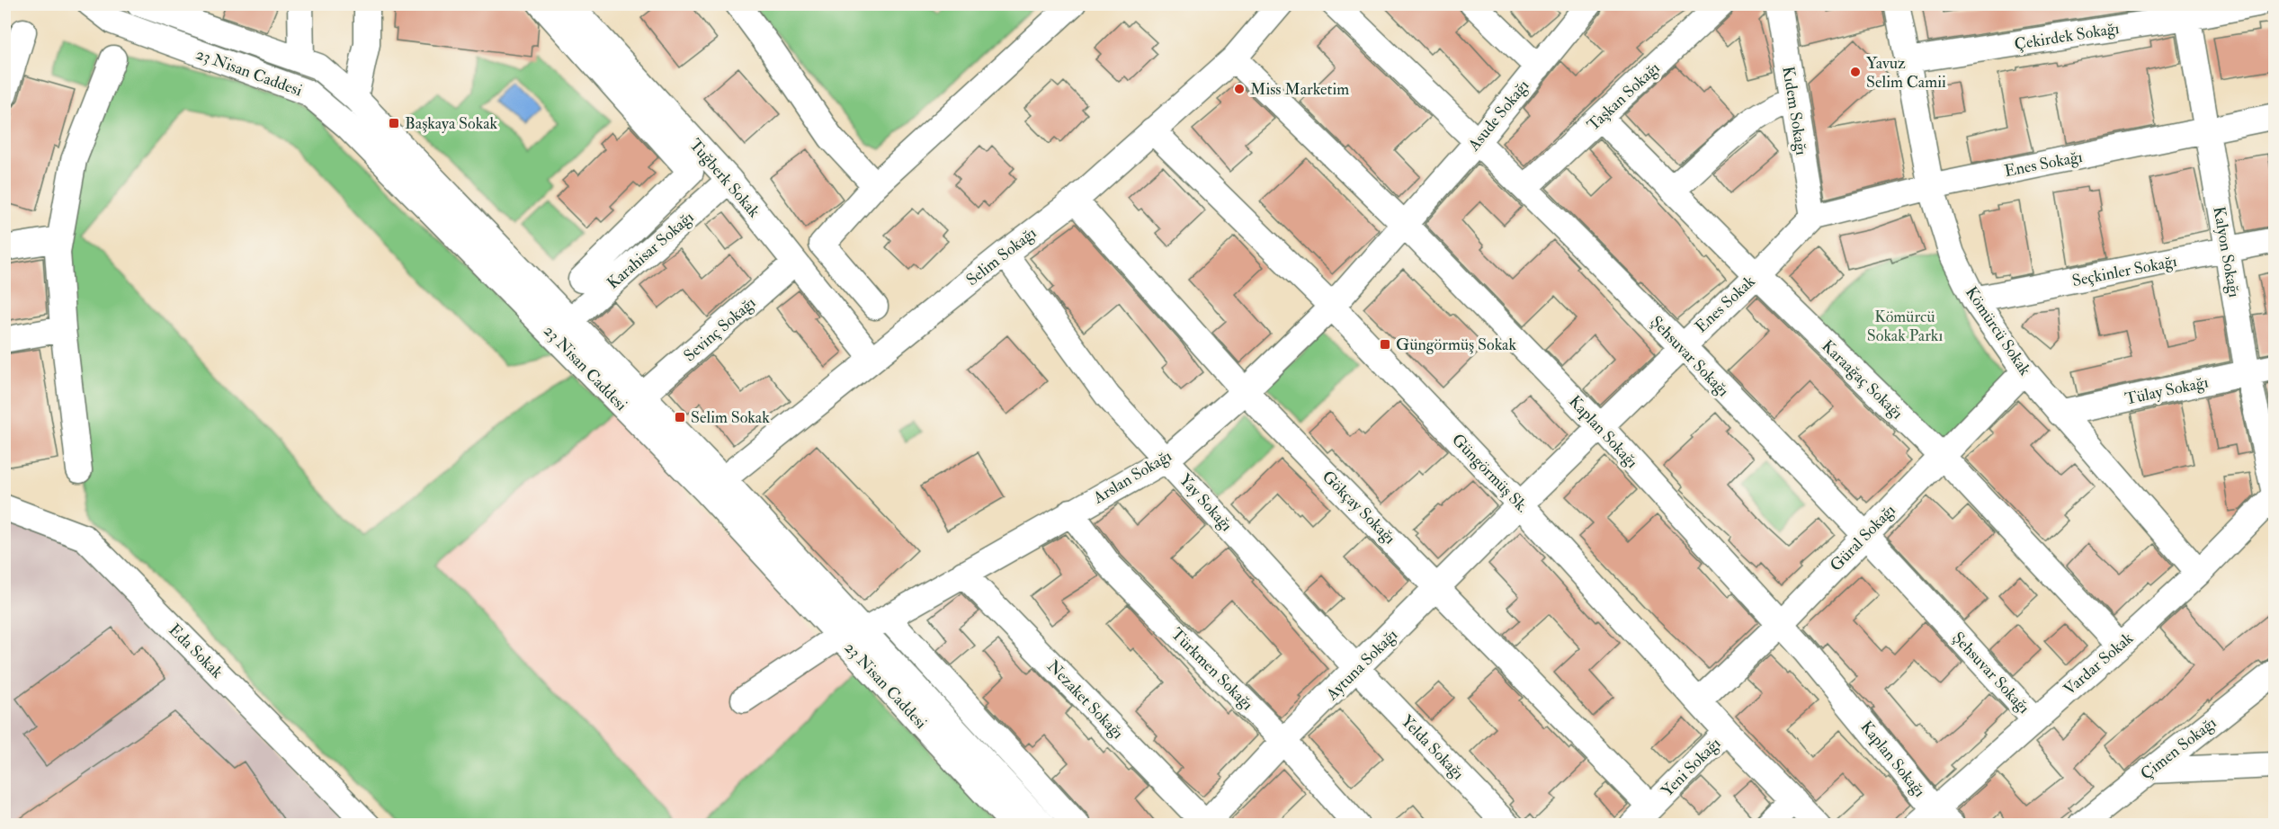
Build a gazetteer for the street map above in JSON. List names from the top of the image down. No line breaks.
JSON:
{"streets":{"street":["Çekirdek Sokağı","23 Nisan Caddesi","Taşkan Sokağı","Kıdem Sokağı","Asude Sokağı","Enes Sokağı","Tuğberk Sokak","Karahisar Sokağı","Kalyon Sokağı","Selim Sokağı","Seçkinler Sokağı","Enes Sokak","Sevinç Sokağı","Kömürcü Sokak","Şehsuvar Sokağı","Karaağaç Sokağı","Tülay Sokağı","Kaplan Sokağı","Güngörmüş Sk.","Arslan Sokağı","Yay Sokağı","Gökçay Sokağı","Güral Sokağı","Eda Sokak","Vardar Sokak","Aytuna Sokağı","Türkmen Sokağı","Nezaket Sokağı","Yelda Sokağı","Çimen Sokağı","Yeni Sokağı"]},"crossings":[["Çekirdek Sokağı","Kalyon Sokağı"],["Çekirdek Sokağı","Kömürcü Sokak"],["23 Nisan Caddesi","Karahisar Sokağı"],["23 Nisan Caddesi","Selim Sokağı"],["23 Nisan Caddesi","Sevinç Sokağı"],["23 Nisan Caddesi","Arslan Sokağı"],["Taşkan Sokağı","Şehsuvar Sokağı"],["Taşkan Sokağı","Karaağaç Sokağı"],["Kıdem Sokağı","Enes Sokağı"],["Kıdem Sokağı","Enes Sokak"],["Asude Sokağı","Şehsuvar Sokağı"],["Asude Sokağı","Kaplan Sokağı"],["Asude Sokağı","Arslan Sokağı"],["Enes Sokağı","Kalyon Sokağı"],["Enes Sokağı","Enes Sokak"],["Enes Sokağı","Kömürcü Sokak"],["Tuğberk Sokak","Karahisar Sokağı"],["Tuğberk Sokak","Selim Sokağı"],["Tuğberk Sokak","Sevinç Sokağı"],["Kalyon Sokağı","Seçkinler Sokağı"],["Kalyon Sokağı","Tülay Sokağı"],["Kalyon Sokağı","Vardar Sokak"],["Selim Sokağı","Kaplan Sokağı"],["Selim Sokağı","Güngörmüş Sk."],["Selim Sokağı","Yay Sokağı"],["Selim Sokağı","Gökçay Sokağı"],["Seçkinler Sokağı","Kömürcü Sokak"],["Enes Sokak","Şehsuvar Sokağı"],["Enes Sokak","Karaağaç Sokağı"],["Enes Sokak","Kaplan Sokağı"],["Enes Sokak","Güngörmüş Sk."],["Enes Sokak","Aytuna Sokağı"],["Kömürcü Sokak","Tülay Sokağı"],["Kömürcü Sokak","Güral Sokağı"],["Kömürcü Sokak","Vardar Sokak"],["Şehsuvar Sokağı","Güral Sokağı"],["Şehsuvar Sokağı","Vardar Sokak"],["Karaağaç Sokağı","Güral Sokağı"],["Karaağaç Sokağı","Vardar Sokak"],["Kaplan Sokağı","Arslan Sokağı"],["Kaplan Sokağı","Güral Sokağı"],["Kaplan Sokağı","Vardar Sokak"],["Güngörmüş Sk.","Arslan Sokağı"],["Güngörmüş Sk.","Güral Sokağı"],["Güngörmüş Sk.","Aytuna Sokağı"],["Güngörmüş Sk.","Yeni Sokağı"],["Arslan Sokağı","Yay Sokağı"],["Arslan Sokağı","Gökçay Sokağı"],["Arslan Sokağı","Türkmen Sokağı"],["Arslan Sokağı","Nezaket Sokağı"],["Yay Sokağı","Aytuna Sokağı"],["Yay Sokağı","Yelda Sokağı"],["Gökçay Sokağı","Aytuna Sokağı"],["Gökçay Sokağı","Yeni Sokağı"],["Aytuna Sokağı","Türkmen Sokağı"],["Aytuna Sokağı","Nezaket Sokağı"],["Aytuna Sokağı","Yelda Sokağı"]],"parks":["Kömürcü Sokak Parkı"],"places":{"other":["Yavuz Selim Camii","Miss Marketim"],"transit":["Başkaya Sokak","Güngörmüş Sokak","Selim Sokak"]}}
